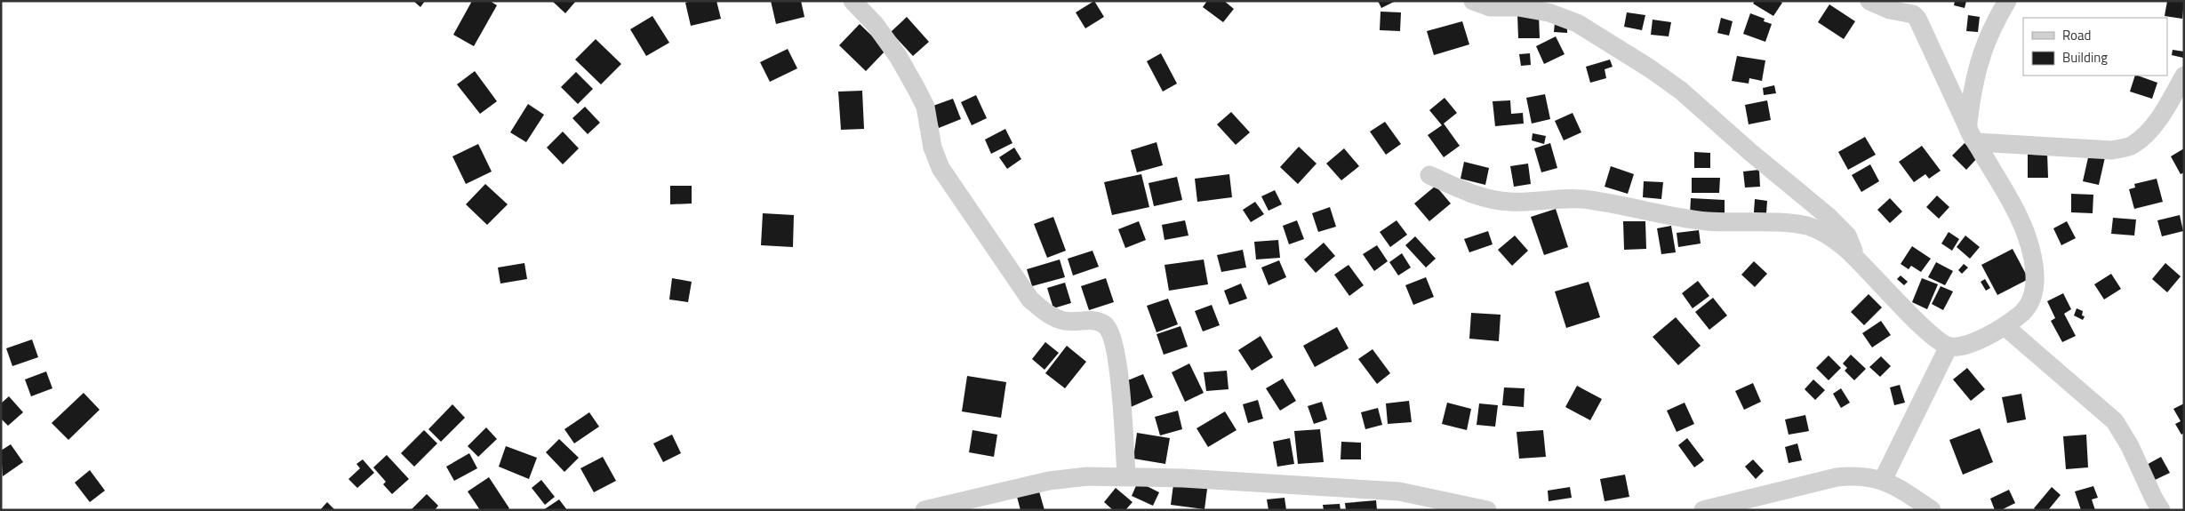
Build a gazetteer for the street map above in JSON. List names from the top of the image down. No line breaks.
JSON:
{"legend":["Road","Building"]}
